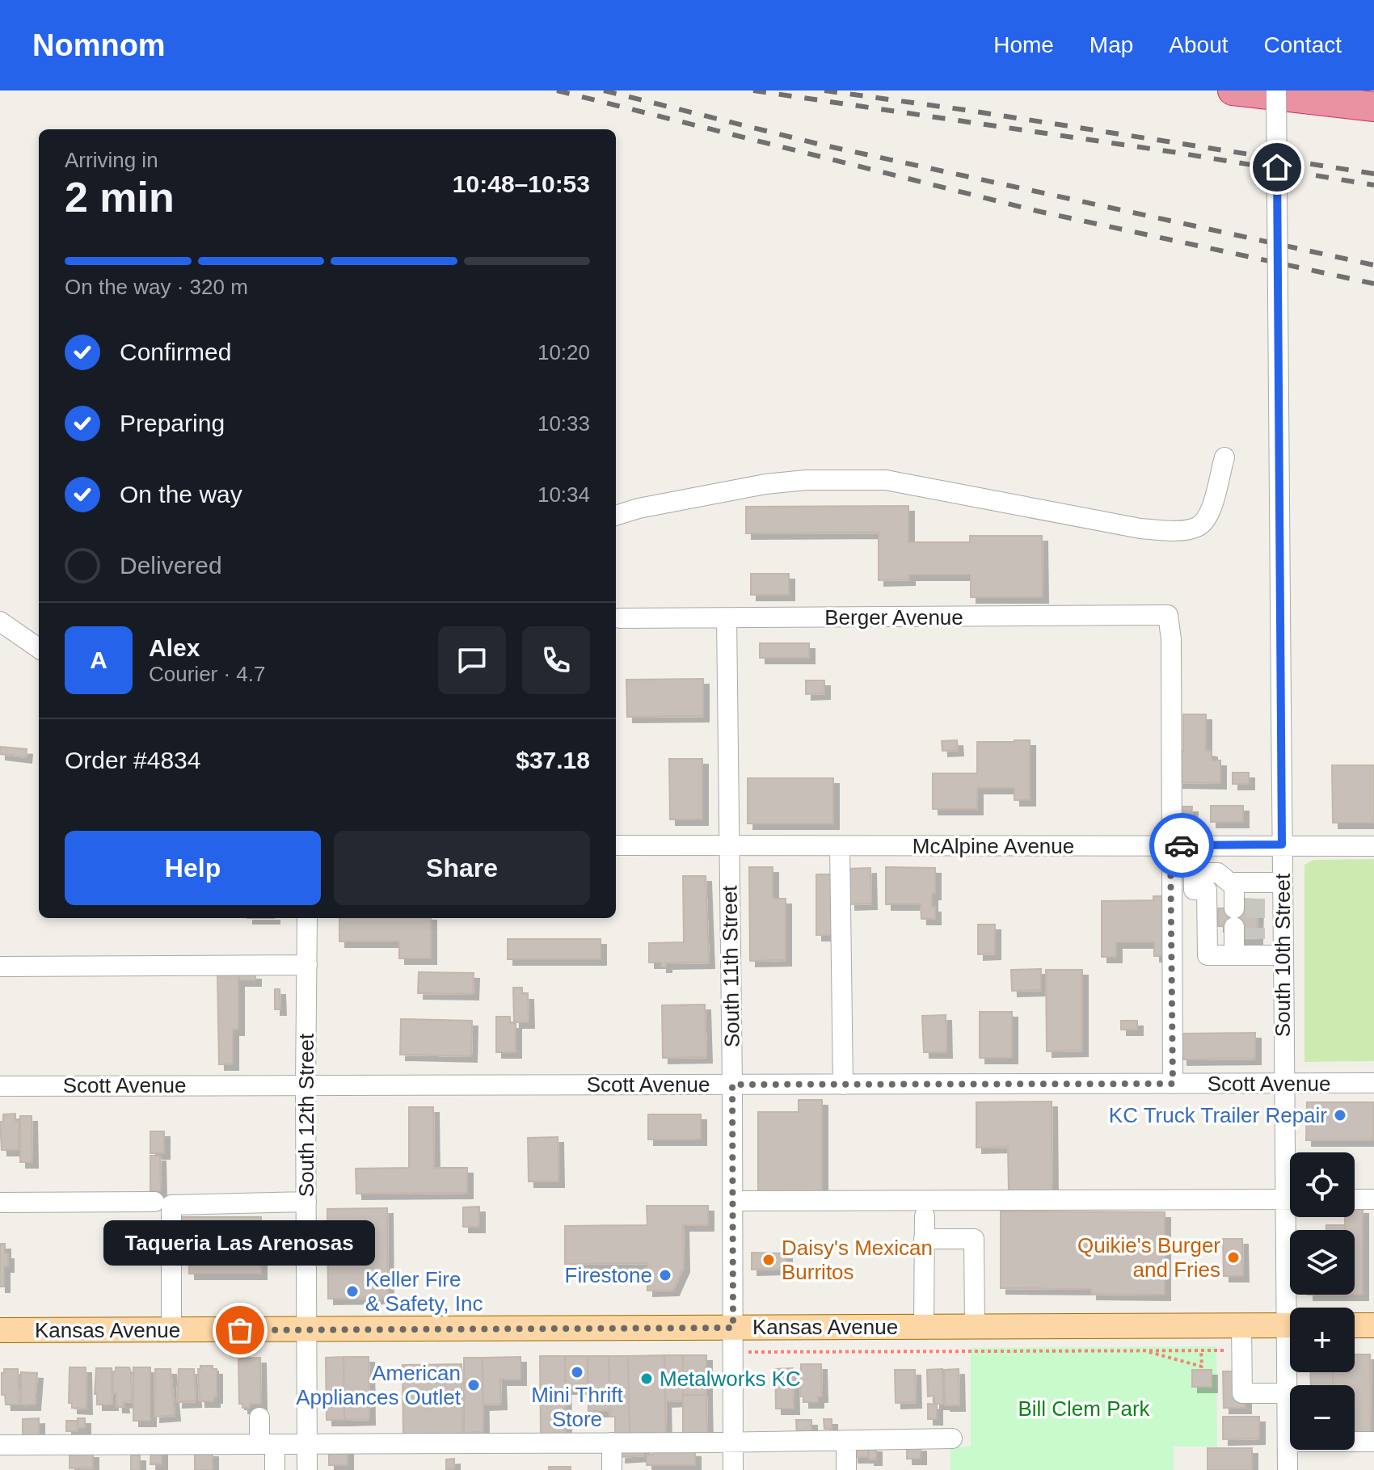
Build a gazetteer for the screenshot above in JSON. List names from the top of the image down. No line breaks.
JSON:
{"streets":{"main road":["Kansas Avenue"],"street":["Berger Avenue","McAlpine Avenue","South 10th Street","South 11th Street","Scott Avenue","South 12th Street"]},"crossings":[["Berger Avenue","McAlpine Avenue"],["Berger Avenue","South 11th Street"],["McAlpine Avenue","South 10th Street"],["McAlpine Avenue","South 11th Street"],["South 10th Street","Scott Avenue"],["South 11th Street","Scott Avenue"],["South 11th Street","Kansas Avenue"],["Scott Avenue","South 12th Street"],["South 12th Street","Kansas Avenue"]],"parks":["Bill Clem Park"],"places":["KC Truck Trailer Repair","Quikie's Burger and Fries","Daisy's Mexican Burritos","Firestone","Keller Fire & Safety, Inc","Taqueria Las Arenosas","Mini Thrift Store","Metalworks KC","American Appliances Outlet"],"page":{"header":"Nomnom","nav":["Home","Map","About","Contact"],"heading":["2 min","Arriving in","10:48–10:53"],"panel":["Alex","Courier · 4.7","Order #4834","$37.18"],"bar":"On the way · 320 m","list":[["Confirmed","10:20"],["Preparing","10:33"],["On the way","10:34"],"Delivered"],"round":"A","buttons":["Help","Share"],"map_buttons":["+","−"],"bubble":"Taqueria Las Arenosas"}}
